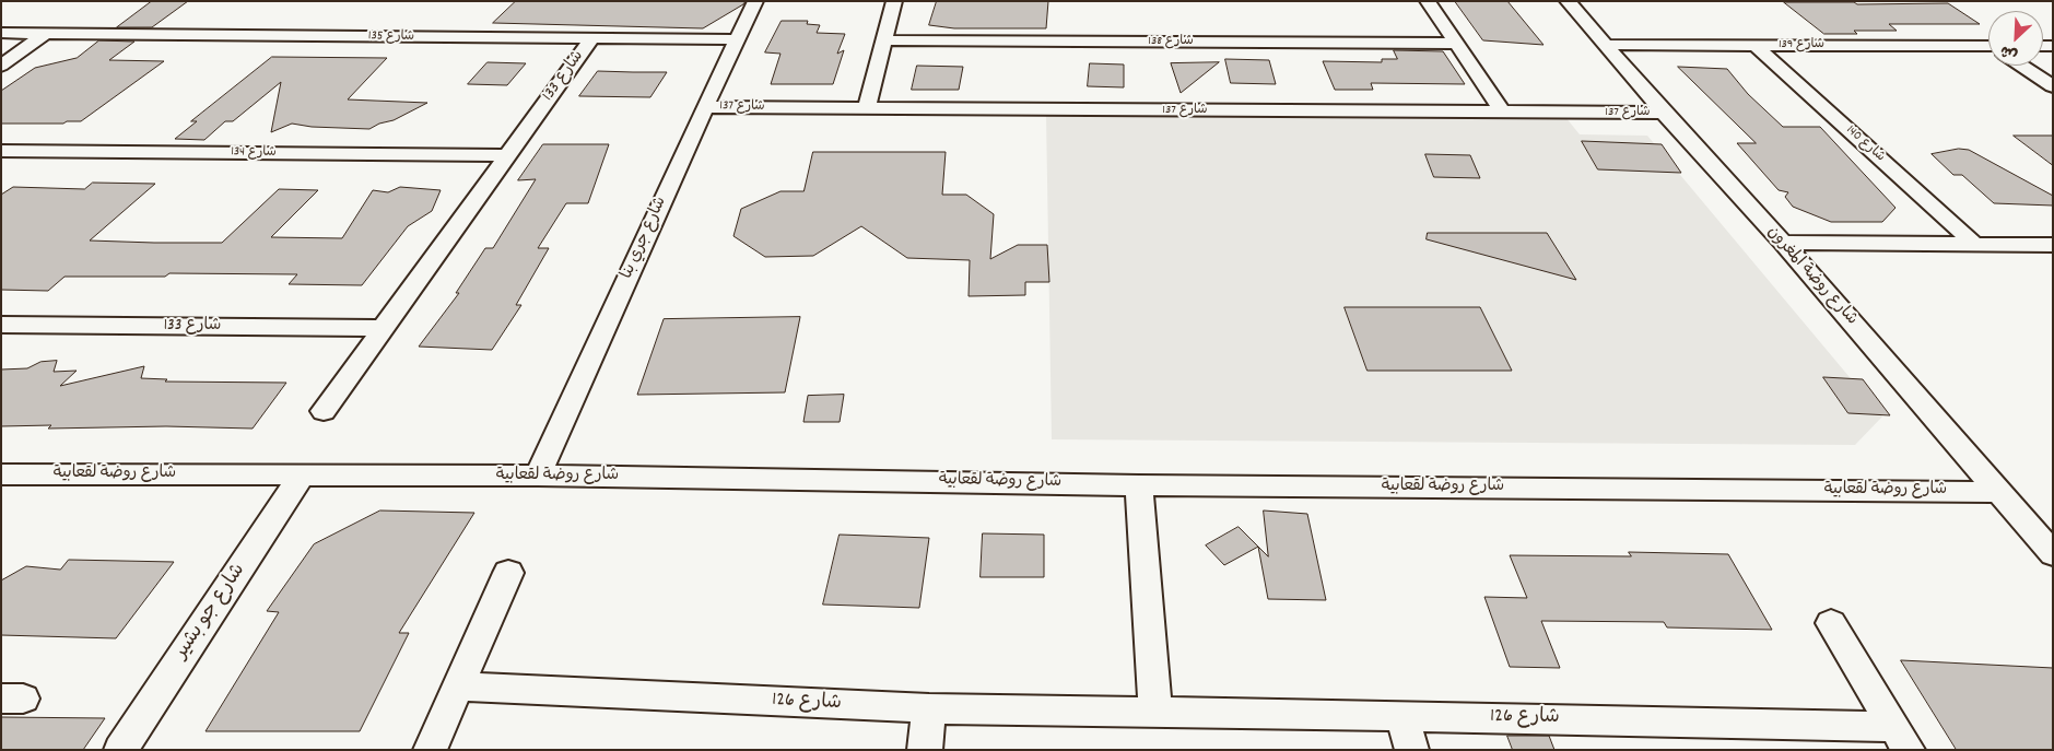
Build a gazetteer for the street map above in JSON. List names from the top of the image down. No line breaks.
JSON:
{"streets":{"street":["شارع 135","شارع 138","شارع 139","شارع 133","شارع 137","شارع 140","شارع 134","شارع جري بنا","شارع روضة المغرون","شارع روضة لقعابية","شارع جو بشير","شارع 126"]},"crossings":[["شارع 135","شارع 133"],["شارع 135","شارع جري بنا"],["شارع 139","شارع 140"],["شارع 139","شارع روضة المغرون"],["شارع 133","شارع 134"],["شارع 137","شارع جري بنا"],["شارع 137","شارع روضة المغرون"],["شارع جري بنا","شارع روضة لقعابية"],["شارع روضة المغرون","شارع روضة لقعابية"],["شارع روضة لقعابية","شارع جو بشير"]],"north":"bottom left"}
